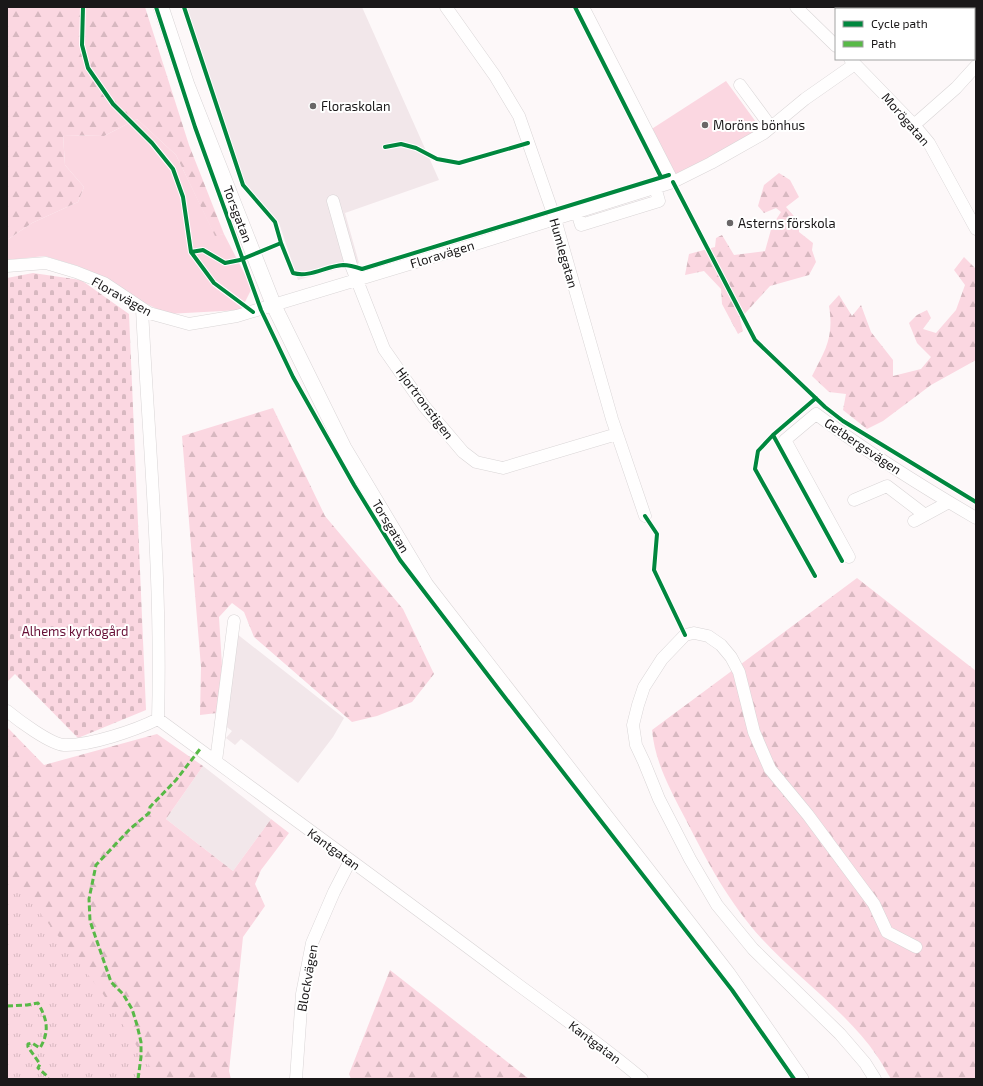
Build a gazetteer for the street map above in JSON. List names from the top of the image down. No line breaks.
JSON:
{"streets":{"main road":["Torsgatan"],"street":["Morögatan","Humlegatan","Floravägen","Hjortronstigen","Getbergsvägen","Kantgatan","Blockvägen"]},"crossings":[["Morögatan","Floravägen"],["Torsgatan","Floravägen"],["Humlegatan","Floravägen"],["Humlegatan","Hjortronstigen"],["Floravägen","Hjortronstigen"],["Kantgatan","Blockvägen"]],"parks":["Alhems kyrkogård"],"places":["Floraskolan","Moröns bönhus","Asterns förskola"],"legend":["Cycle path","Path"]}
